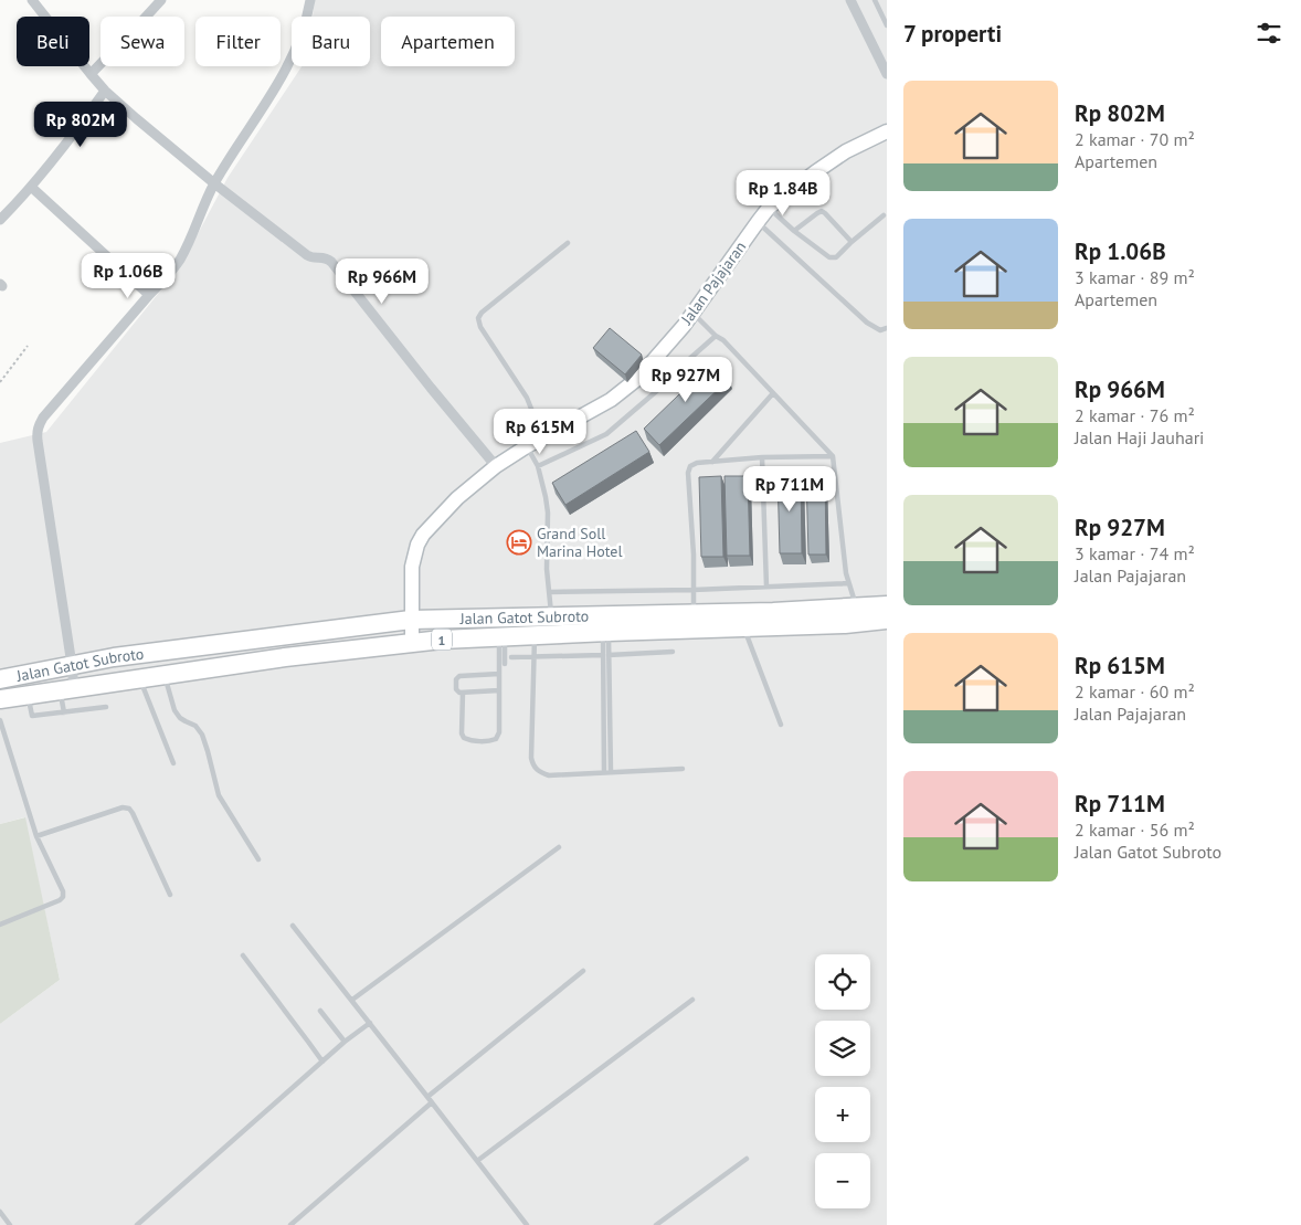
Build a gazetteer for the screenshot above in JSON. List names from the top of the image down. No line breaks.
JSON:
{"streets":{"highway":["Jalan Gatot Subroto","1"],"main road":["Jalan Pajajaran"]},"crossings":[["Jalan Pajajaran","Jalan Gatot Subroto"]],"places":{"hotel":["Grand Soll Marina Hotel"]},"page":{"heading":"7 properti","chip":["Beli","Sewa","Filter","Baru","Apartemen"],"list":[{"name":"Rp 802M","note":"2 kamar · 70 m² · Apartemen"},{"name":"Rp 1.06B","note":"3 kamar · 89 m² · Apartemen"},{"name":"Rp 966M","note":"2 kamar · 76 m² · Jalan Haji Jauhari"},{"name":"Rp 927M","note":"3 kamar · 74 m² · Jalan Pajajaran"},{"name":"Rp 615M","note":"2 kamar · 60 m² · Jalan Pajajaran"},{"name":"Rp 711M","note":"2 kamar · 56 m² · Jalan Gatot Subroto"}],"price":["Rp 802M","Rp 1.84B","Rp 1.06B","Rp 966M","Rp 927M","Rp 615M","Rp 711M"],"map_buttons":["+","−"]}}
